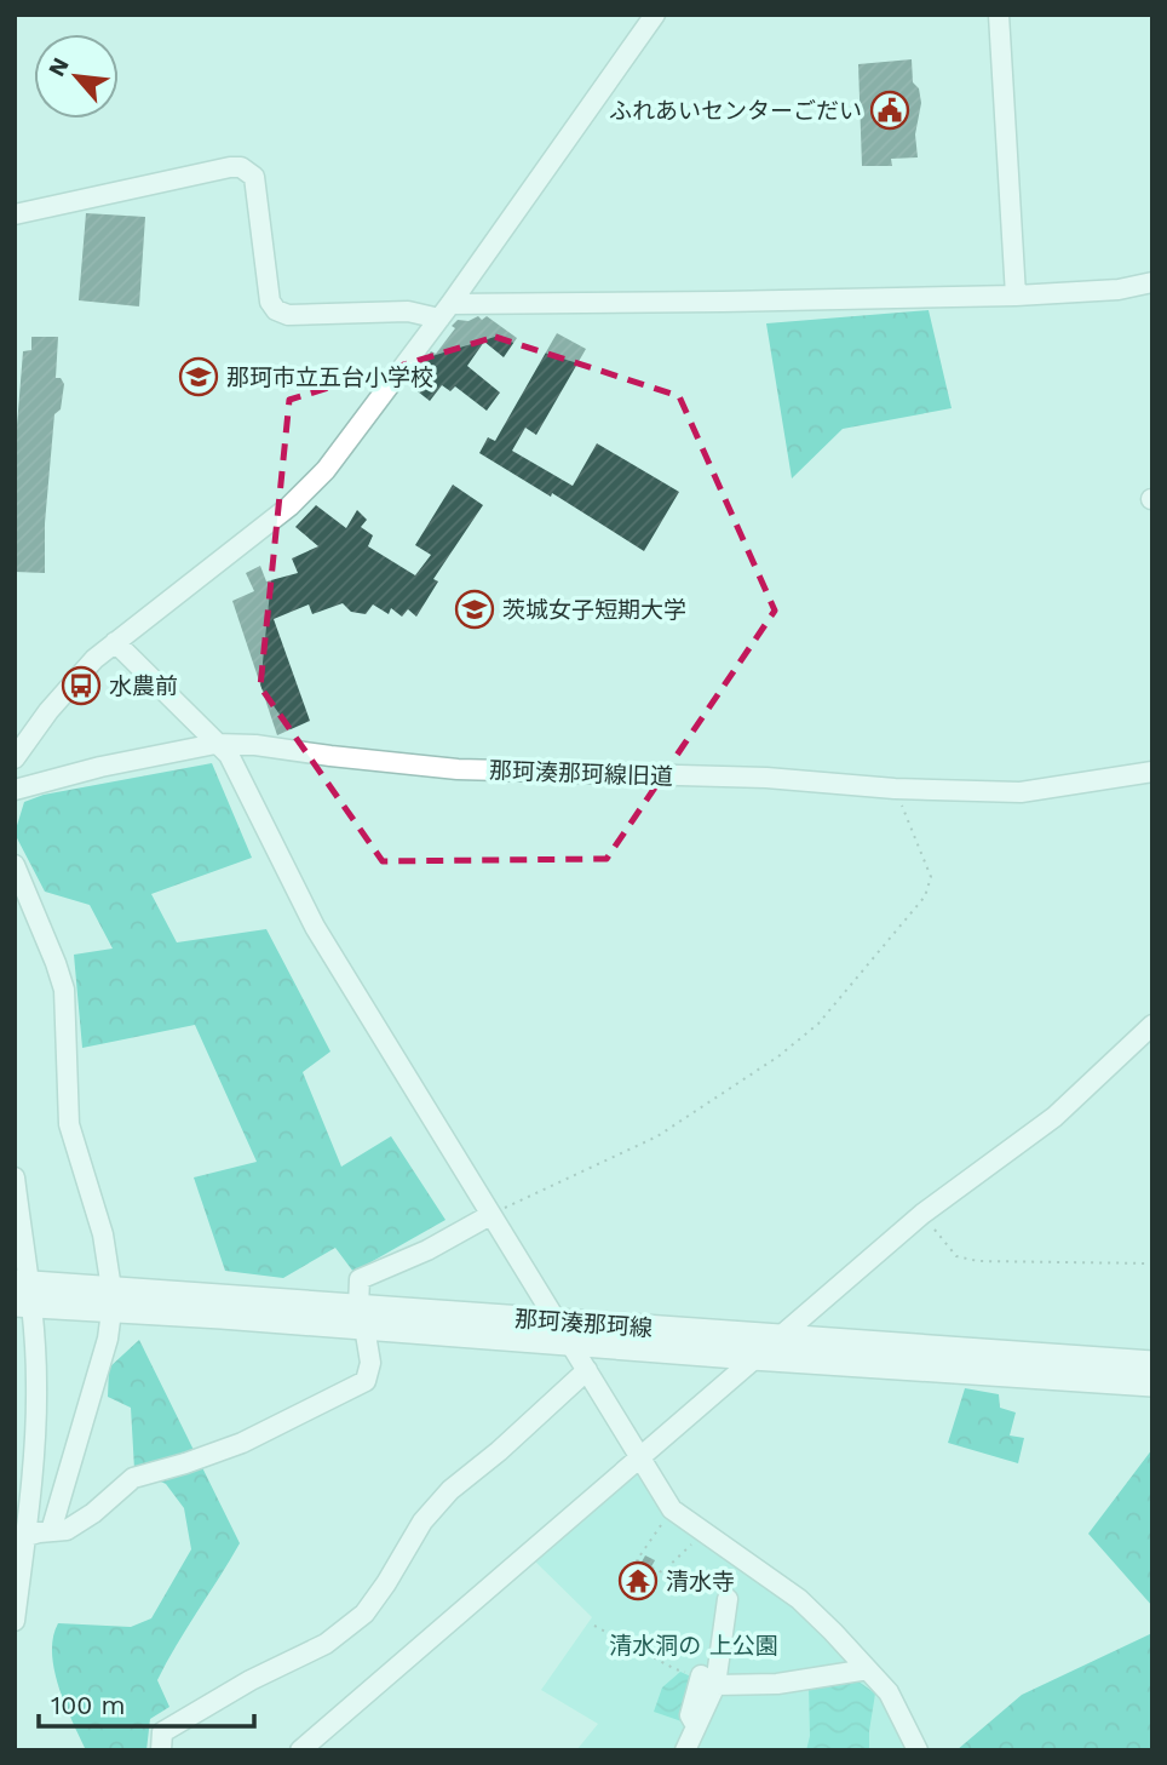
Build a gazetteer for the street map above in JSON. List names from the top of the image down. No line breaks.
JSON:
{"streets":{"main road":["那珂湊那珂線"],"street":["那珂湊那珂線旧道"]},"parks":["清水洞の 上公園"],"places":{"public building":["ふれあいセンターごだい"],"school or university":["那珂市立五台小学校","茨城女子短期大学"],"bus stop":["水農前"],"temple":["清水寺"]},"scale_bar":"100 m","north":"top left"}
